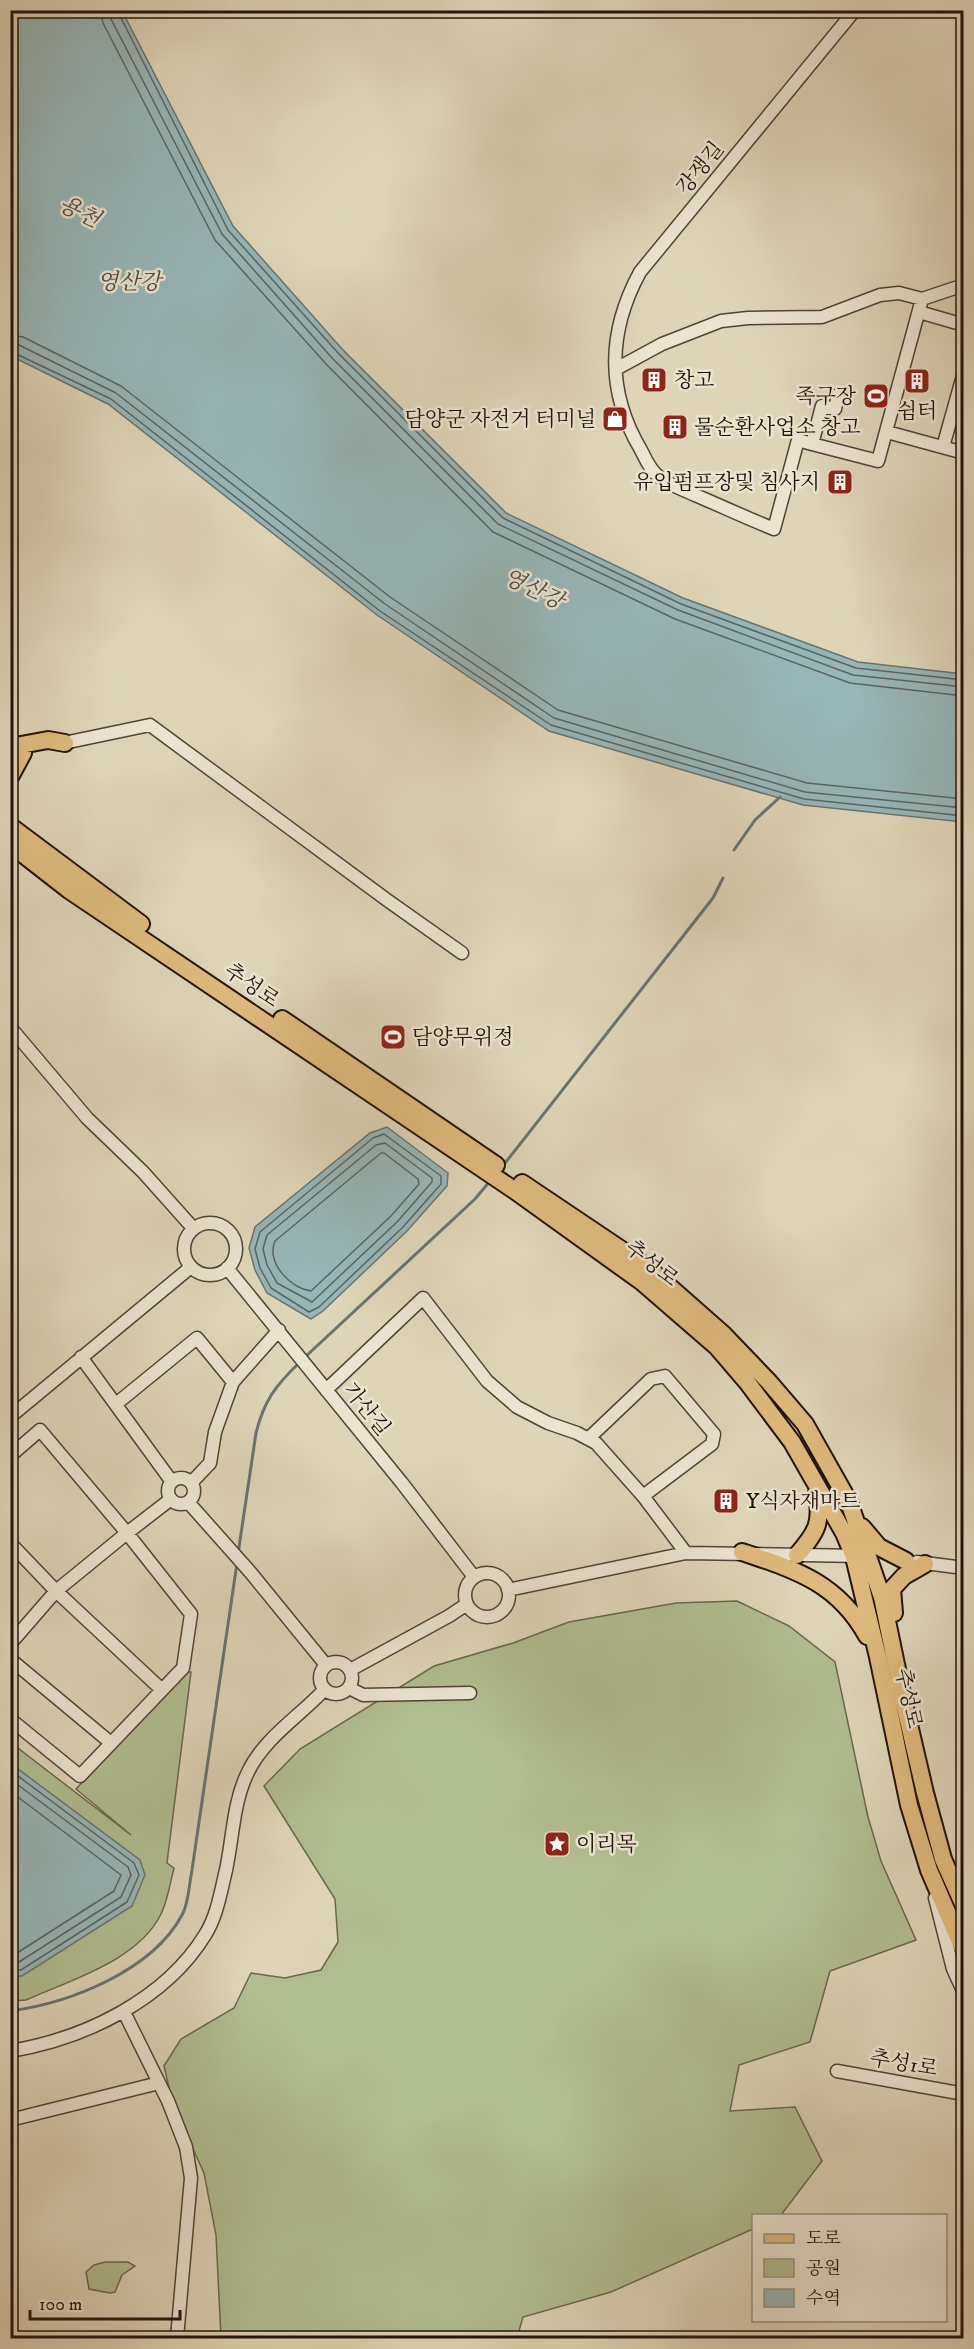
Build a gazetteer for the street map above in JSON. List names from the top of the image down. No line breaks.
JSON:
{"streets":{"main road":["추성로"],"street":["강쟁길","가산길","추성1로"]},"water":["용천","영산강"],"places":{"building":["창고","쉼터","물순환사업소 창고","유입펌프장및 침사지","Y식자재마트"],"sports":["족구장","담양무위정"],"shop":["담양군 자전거 터미널"],"place":["이리목"]},"legend":["도로","공원","수역"],"scale_bar":"100 m"}
